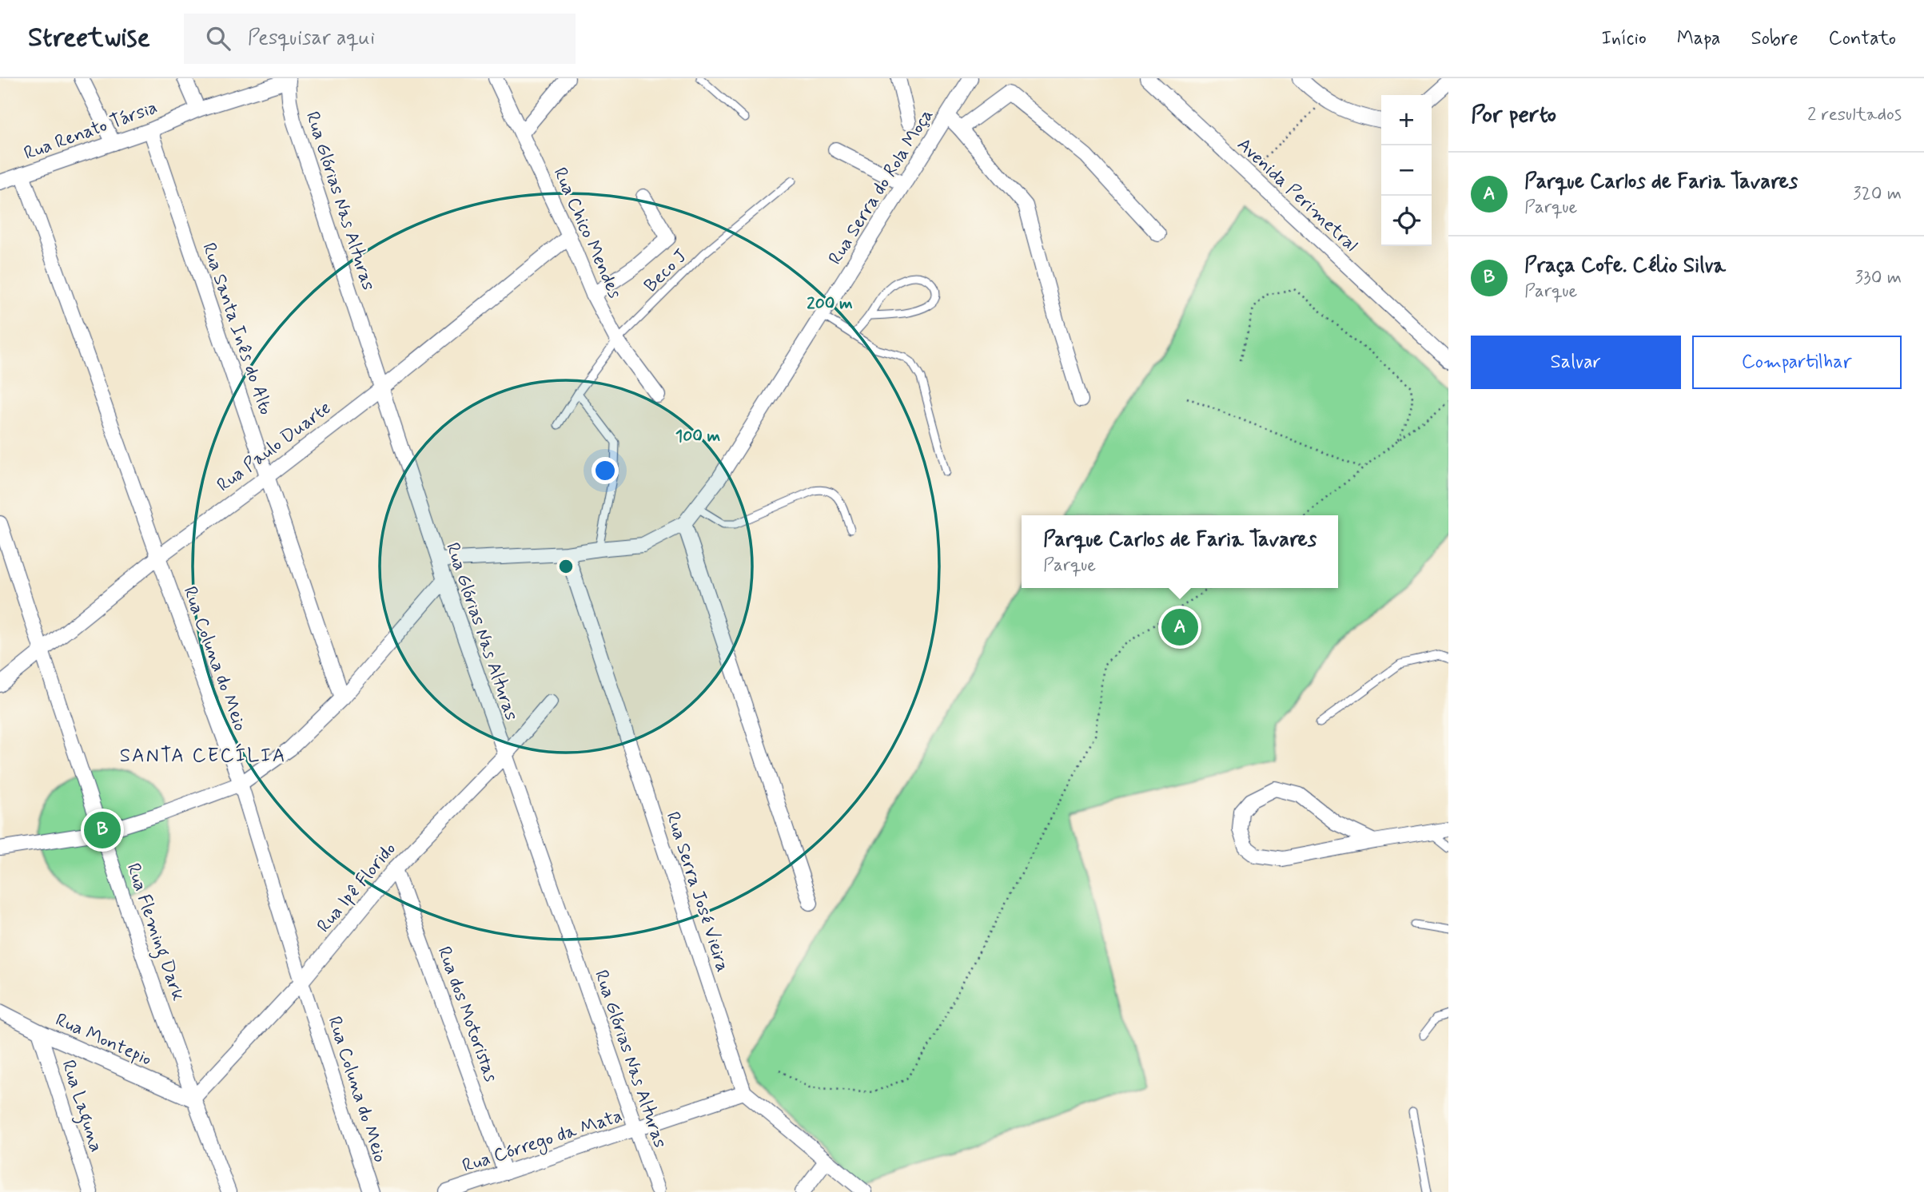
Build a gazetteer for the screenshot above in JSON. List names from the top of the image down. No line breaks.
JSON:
{"streets":{"street":["Rua Renato Társia","Rua Serra do Rola Moça","Avenida Perimetral","Rua Glórias Nas Alturas","Rua Chico Mendes","Rua Santa Inês do Alto","Rua Paulo Duarte","Rua Coluna do Meio","Rua Ipê Florido","Rua Serra José Vieira","Rua Fleming Dark","Rua dos Motoristas","Rua Montepio","Rua Laguna","Rua Córrego da Mata"],"lane":["Beco J"]},"crossings":[["Rua Renato Társia","Rua Glórias Nas Alturas"],["Rua Renato Társia","Rua Santa Inês do Alto"],["Rua Renato Társia","Rua Coluna do Meio"],["Rua Serra do Rola Moça","Rua Glórias Nas Alturas"],["Rua Serra do Rola Moça","Rua Serra José Vieira"],["Rua Glórias Nas Alturas","Rua Paulo Duarte"],["Rua Glórias Nas Alturas","Rua Ipê Florido"],["Rua Glórias Nas Alturas","Rua Córrego da Mata"],["Rua Chico Mendes","Beco J"],["Rua Chico Mendes","Rua Paulo Duarte"],["Rua Santa Inês do Alto","Rua Paulo Duarte"],["Rua Paulo Duarte","Rua Coluna do Meio"],["Rua Paulo Duarte","Rua Fleming Dark"],["Rua Coluna do Meio","Rua Ipê Florido"],["Rua Ipê Florido","Rua Fleming Dark"],["Rua Ipê Florido","Rua dos Motoristas"],["Rua Ipê Florido","Rua Montepio"],["Rua Serra José Vieira","Rua Córrego da Mata"],["Rua Fleming Dark","Rua Montepio"],["Rua dos Motoristas","Rua Córrego da Mata"],["Rua Montepio","Rua Laguna"]],"districts":["SANTA CECÍLIA"],"page":{"header":"Streetwise","search":"Pesquisar aqui","nav":["Início","Mapa","Sobre","Contato"],"heading":["Por perto","2 resultados"],"map_buttons":["+","−"],"list":[{"mark":"A","name":"Parque Carlos de Faria Tavares","note":"Parque","value":"320 m"},{"mark":"B","name":"Praça Cofe. Célio Silva","note":"Parque","value":"330 m"}],"buttons":["Salvar","Compartilhar"],"popup":["Parque Carlos de Faria Tavares","Parque"],"pins":["A","B"]},"rings":["200 m","100 m"]}
